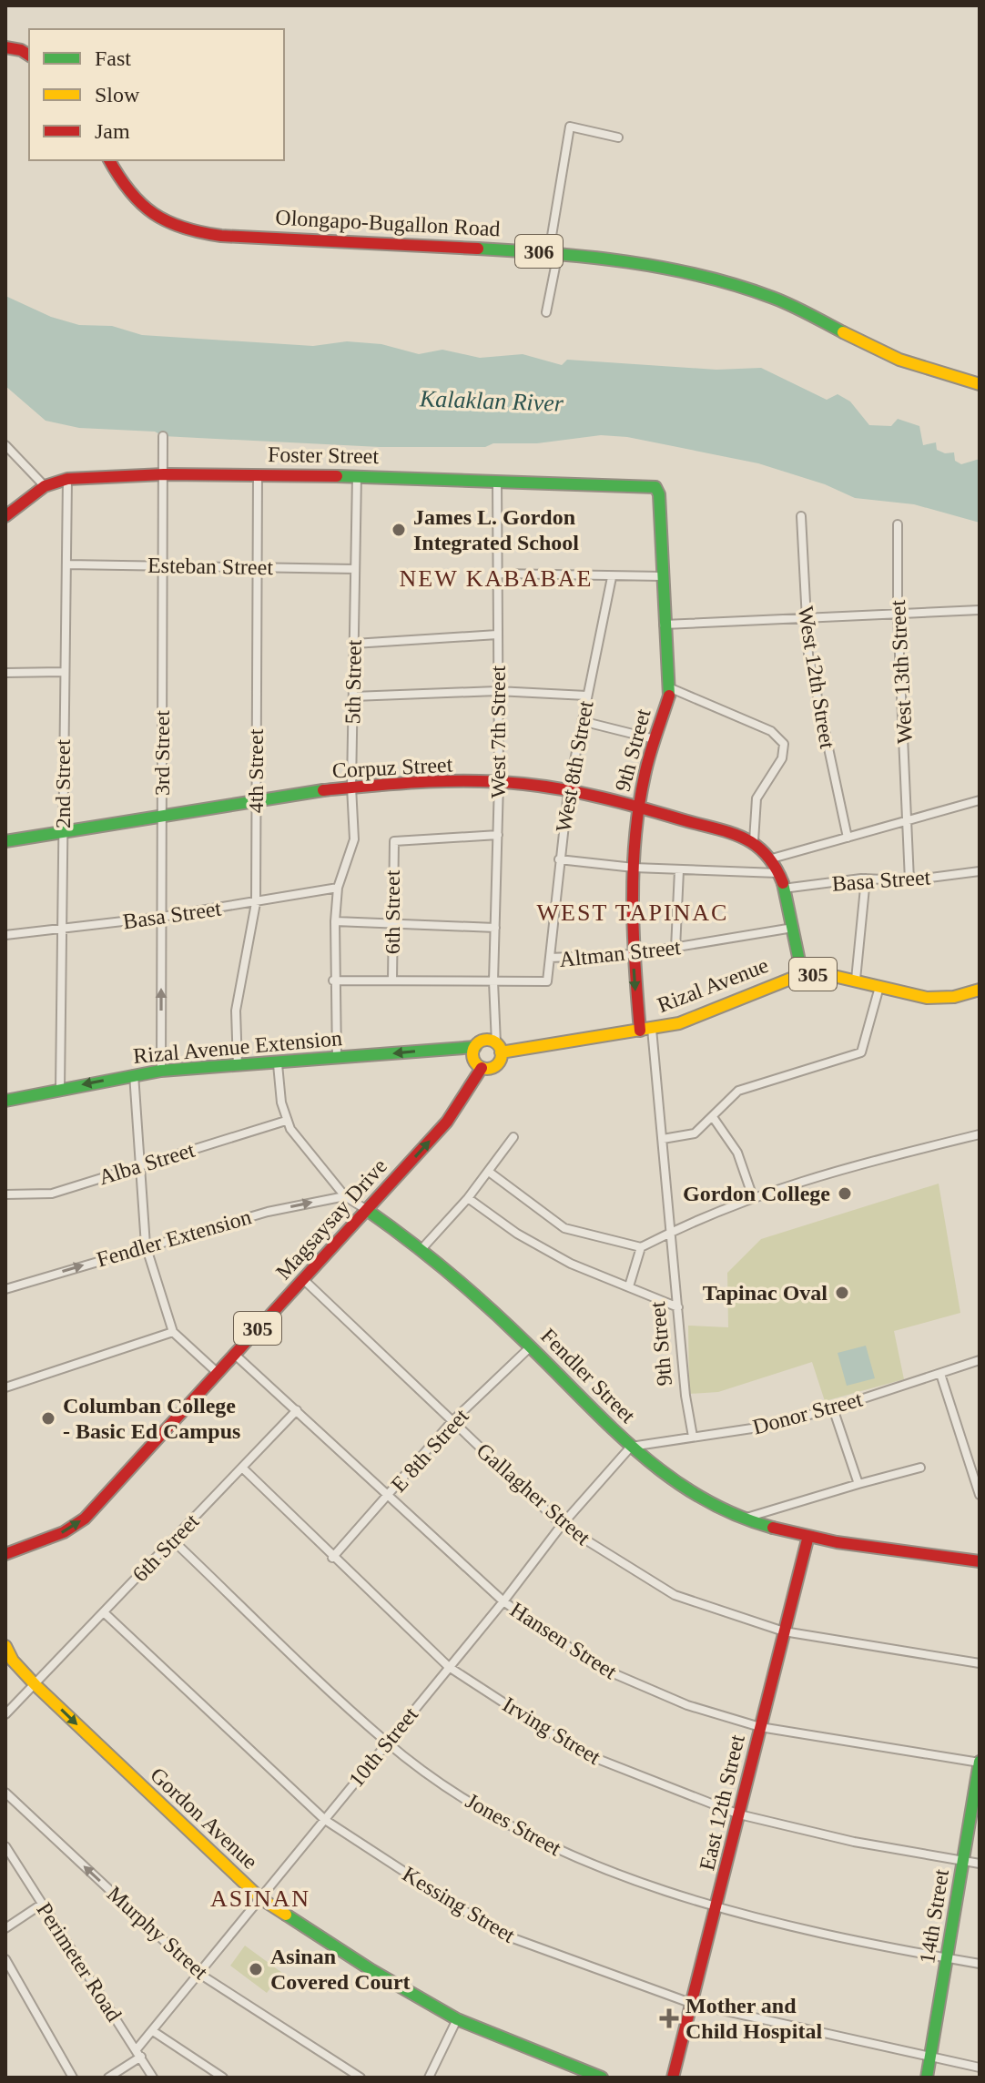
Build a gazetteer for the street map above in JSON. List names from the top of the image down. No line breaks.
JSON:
{"streets":{"main road":["Olongapo-Bugallon Road","306","Foster Street","9th Street","Corpuz Street","305","Rizal Avenue","Rizal Avenue Extension","Magsaysay Drive","Fendler Street","East 12th Street","Gordon Avenue","14th Street"],"street":["Esteban Street","West 13th Street","West 12th Street","5th Street","West 7th Street","3rd Street","West 8th Street","4th Street","2nd Street","Basa Street","6th Street","Altman Street","Alba Street","Fendler Extension","Donor Street","E 8th Street","Gallagher Street","Hansen Street","Irving Street","10th Street","Jones Street","Kessing Street","Murphy Street","Perimeter Road"]},"crossings":[["Foster Street","5th Street"],["Foster Street","West 7th Street"],["Foster Street","9th Street"],["Foster Street","3rd Street"],["Foster Street","4th Street"],["Foster Street","2nd Street"],["Esteban Street","5th Street"],["Esteban Street","3rd Street"],["Esteban Street","4th Street"],["Esteban Street","2nd Street"],["West 13th Street","Basa Street"],["5th Street","Corpuz Street"],["5th Street","Basa Street"],["5th Street","Altman Street"],["5th Street","Rizal Avenue Extension"],["West 7th Street","Corpuz Street"],["West 7th Street","6th Street"],["West 7th Street","Altman Street"],["West 7th Street","305"],["West 7th Street","Rizal Avenue"],["West 7th Street","Rizal Avenue Extension"],["West 7th Street","Magsaysay Drive"],["9th Street","Corpuz Street"],["9th Street","Altman Street"],["9th Street","Rizal Avenue"],["9th Street","Donor Street"],["3rd Street","Corpuz Street"],["3rd Street","Basa Street"],["3rd Street","Rizal Avenue Extension"],["West 8th Street","Corpuz Street"],["West 8th Street","Altman Street"],["Corpuz Street","4th Street"],["Corpuz Street","2nd Street"],["Corpuz Street","Basa Street"],["Corpuz Street","Altman Street"],["Corpuz Street","Rizal Avenue"],["4th Street","Basa Street"],["4th Street","Rizal Avenue Extension"],["2nd Street","Basa Street"],["2nd Street","Rizal Avenue Extension"],["6th Street","Altman Street"],["6th Street","Hansen Street"],["6th Street","Irving Street"],["6th Street","Gordon Avenue"],["6th Street","Jones Street"],["6th Street","Kessing Street"],["305","Rizal Avenue"],["305","Rizal Avenue Extension"],["305","Magsaysay Drive"],["Rizal Avenue","Rizal Avenue Extension"],["Rizal Avenue","Magsaysay Drive"],["Rizal Avenue Extension","Magsaysay Drive"],["Rizal Avenue Extension","Fendler Street"],["Alba Street","Fendler Street"],["Magsaysay Drive","Fendler Street"],["Magsaysay Drive","Gallagher Street"],["Magsaysay Drive","Hansen Street"],["Fendler Extension","Fendler Street"],["Fendler Street","Donor Street"],["Fendler Street","E 8th Street"],["Fendler Street","10th Street"],["Fendler Street","East 12th Street"],["Donor Street","10th Street"],["E 8th Street","Gallagher Street"],["E 8th Street","Hansen Street"],["E 8th Street","Irving Street"],["Gallagher Street","10th Street"],["Gallagher Street","East 12th Street"],["Hansen Street","10th Street"],["Hansen Street","East 12th Street"],["Hansen Street","14th Street"],["Irving Street","10th Street"],["Irving Street","East 12th Street"],["Irving Street","14th Street"],["10th Street","Gordon Avenue"],["10th Street","Jones Street"],["10th Street","Kessing Street"],["10th Street","Murphy Street"],["10th Street","Perimeter Road"],["East 12th Street","Jones Street"],["East 12th Street","Kessing Street"],["Jones Street","14th Street"],["Kessing Street","14th Street"]],"one_way":["Rizal Avenue Extension","Magsaysay Drive","Fendler Extension","Gordon Avenue","Murphy Street"],"districts":["NEW KABABAE","WEST TAPINAC","ASINAN"],"water":["Kalaklan River"],"places":{"other":["James L. Gordon Integrated School","Gordon College","Tapinac Oval","Columban College - Basic Ed Campus","Asinan Covered Court"],"health":["Mother and Child Hospital"]},"legend":["Fast","Slow","Jam"]}
